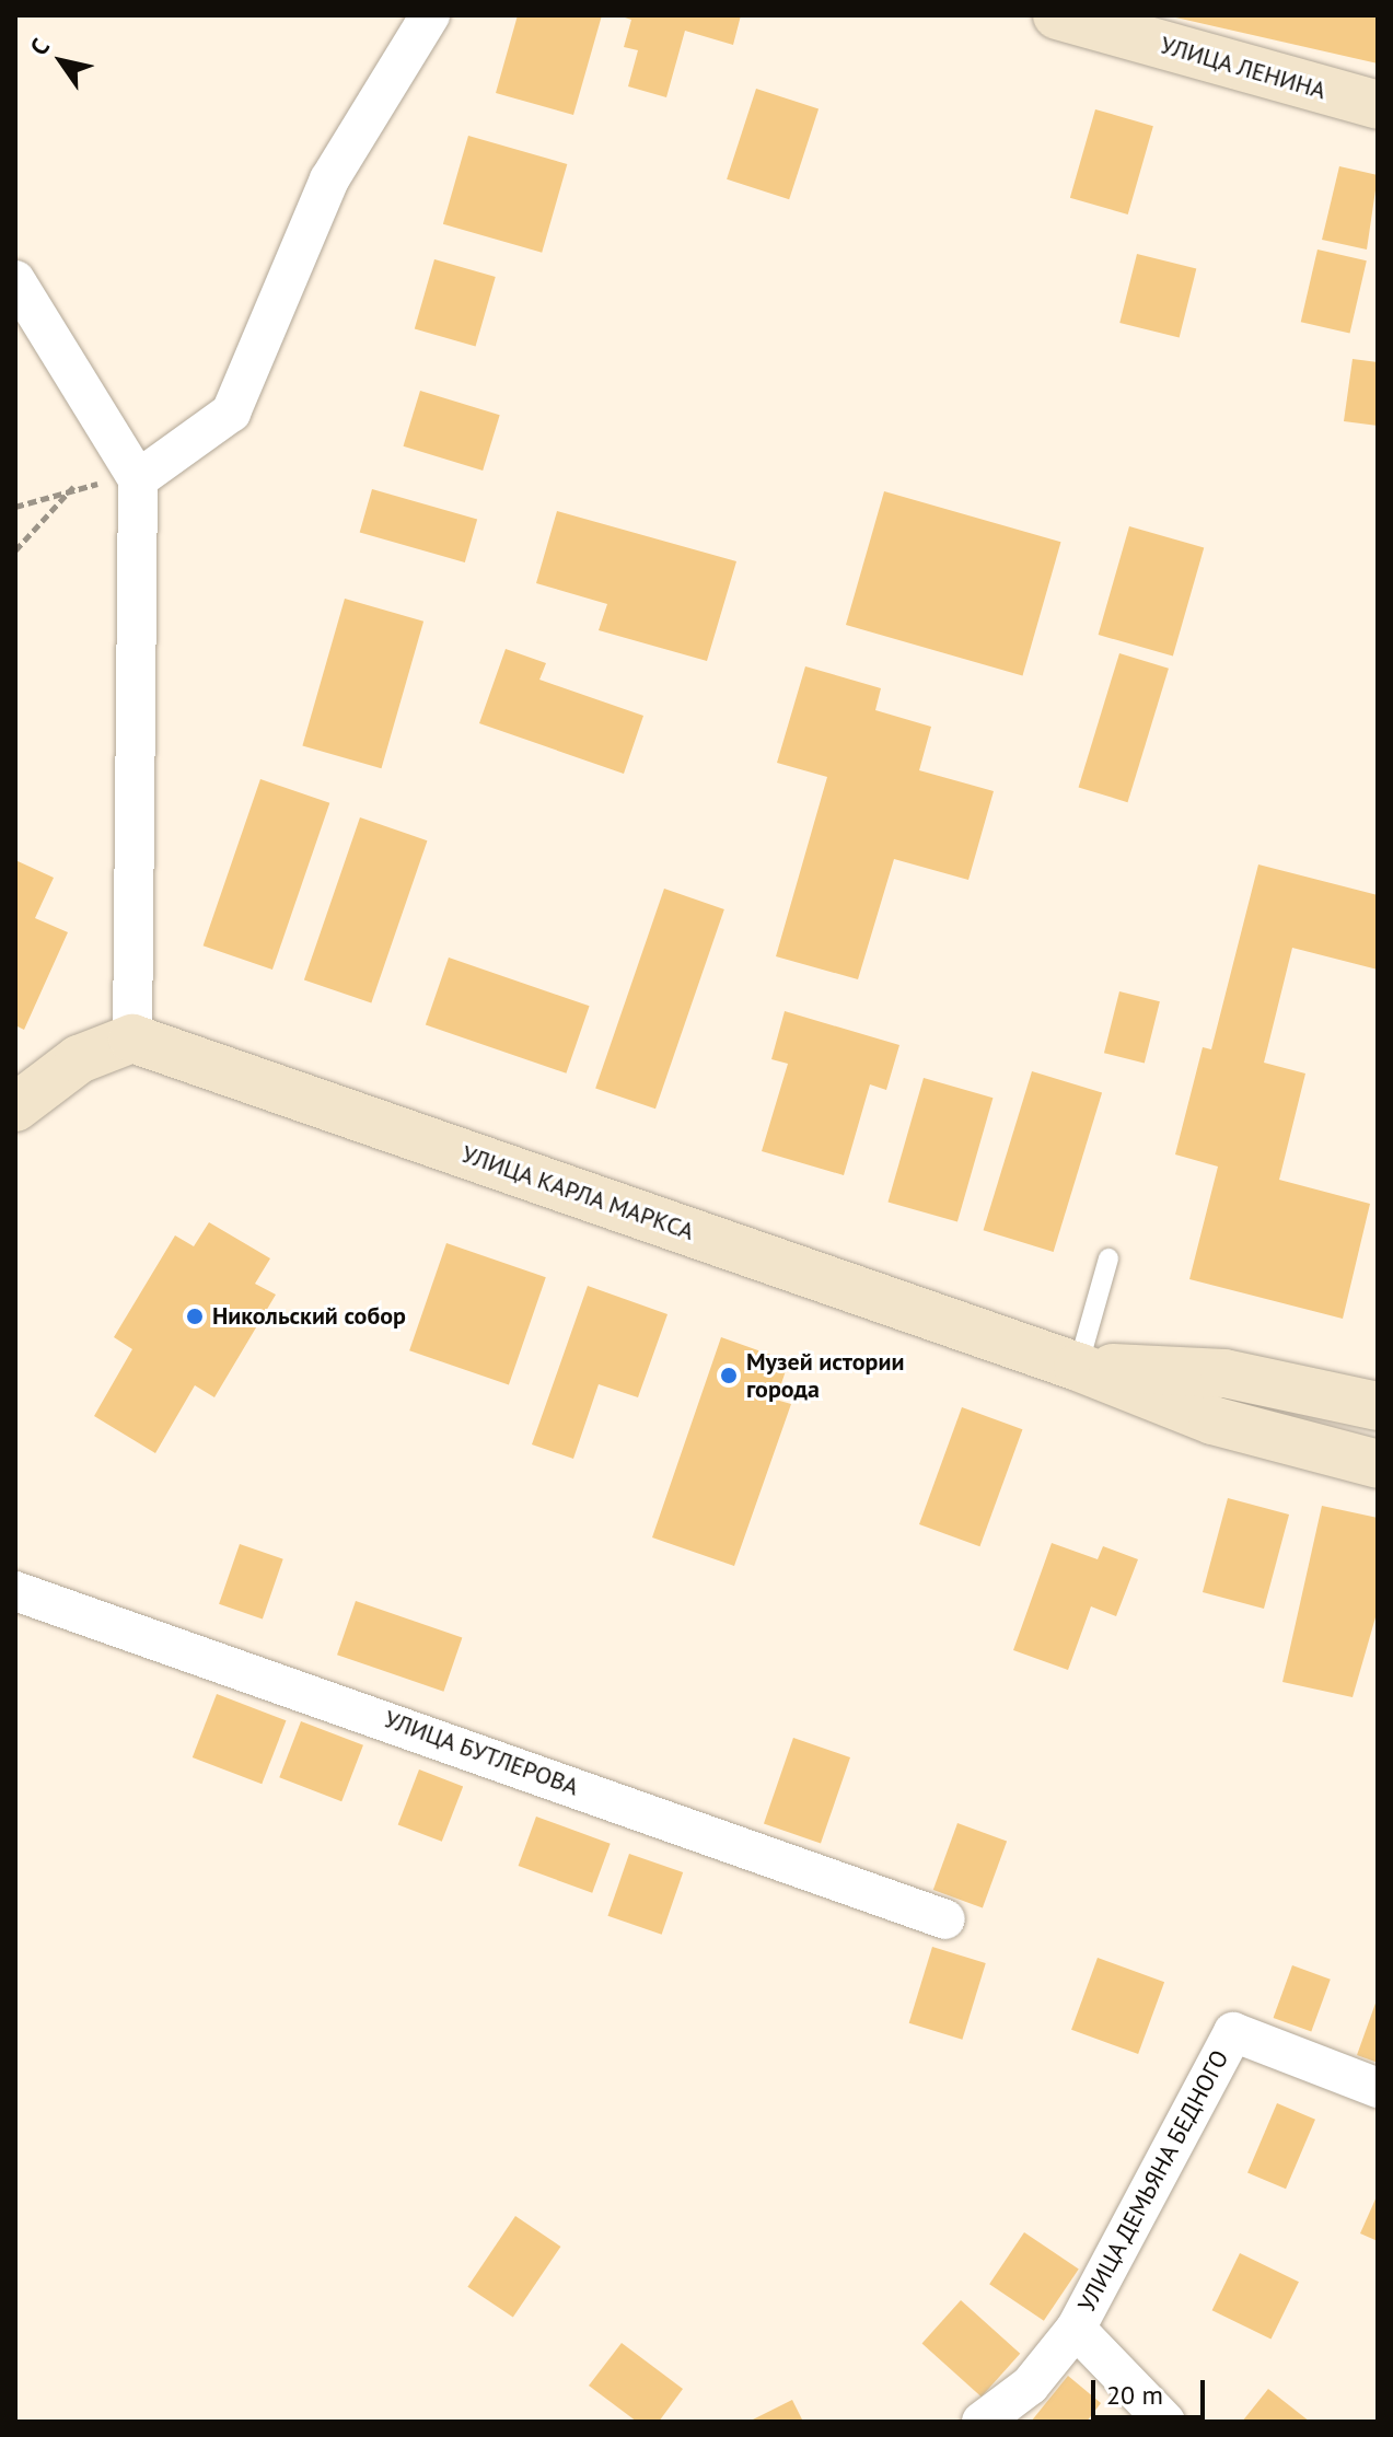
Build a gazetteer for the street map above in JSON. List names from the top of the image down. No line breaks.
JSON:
{"streets":{"main road":["УЛИЦА ЛЕНИНА","УЛИЦА КАРЛА МАРКСА"],"street":["УЛИЦА БУТЛЕРОВА","УЛИЦА ДЕМЬЯНА БЕДНОГО"]},"places":["Никольский собор","Музей истории города"],"scale_bar":"20 m","north":"top left"}
